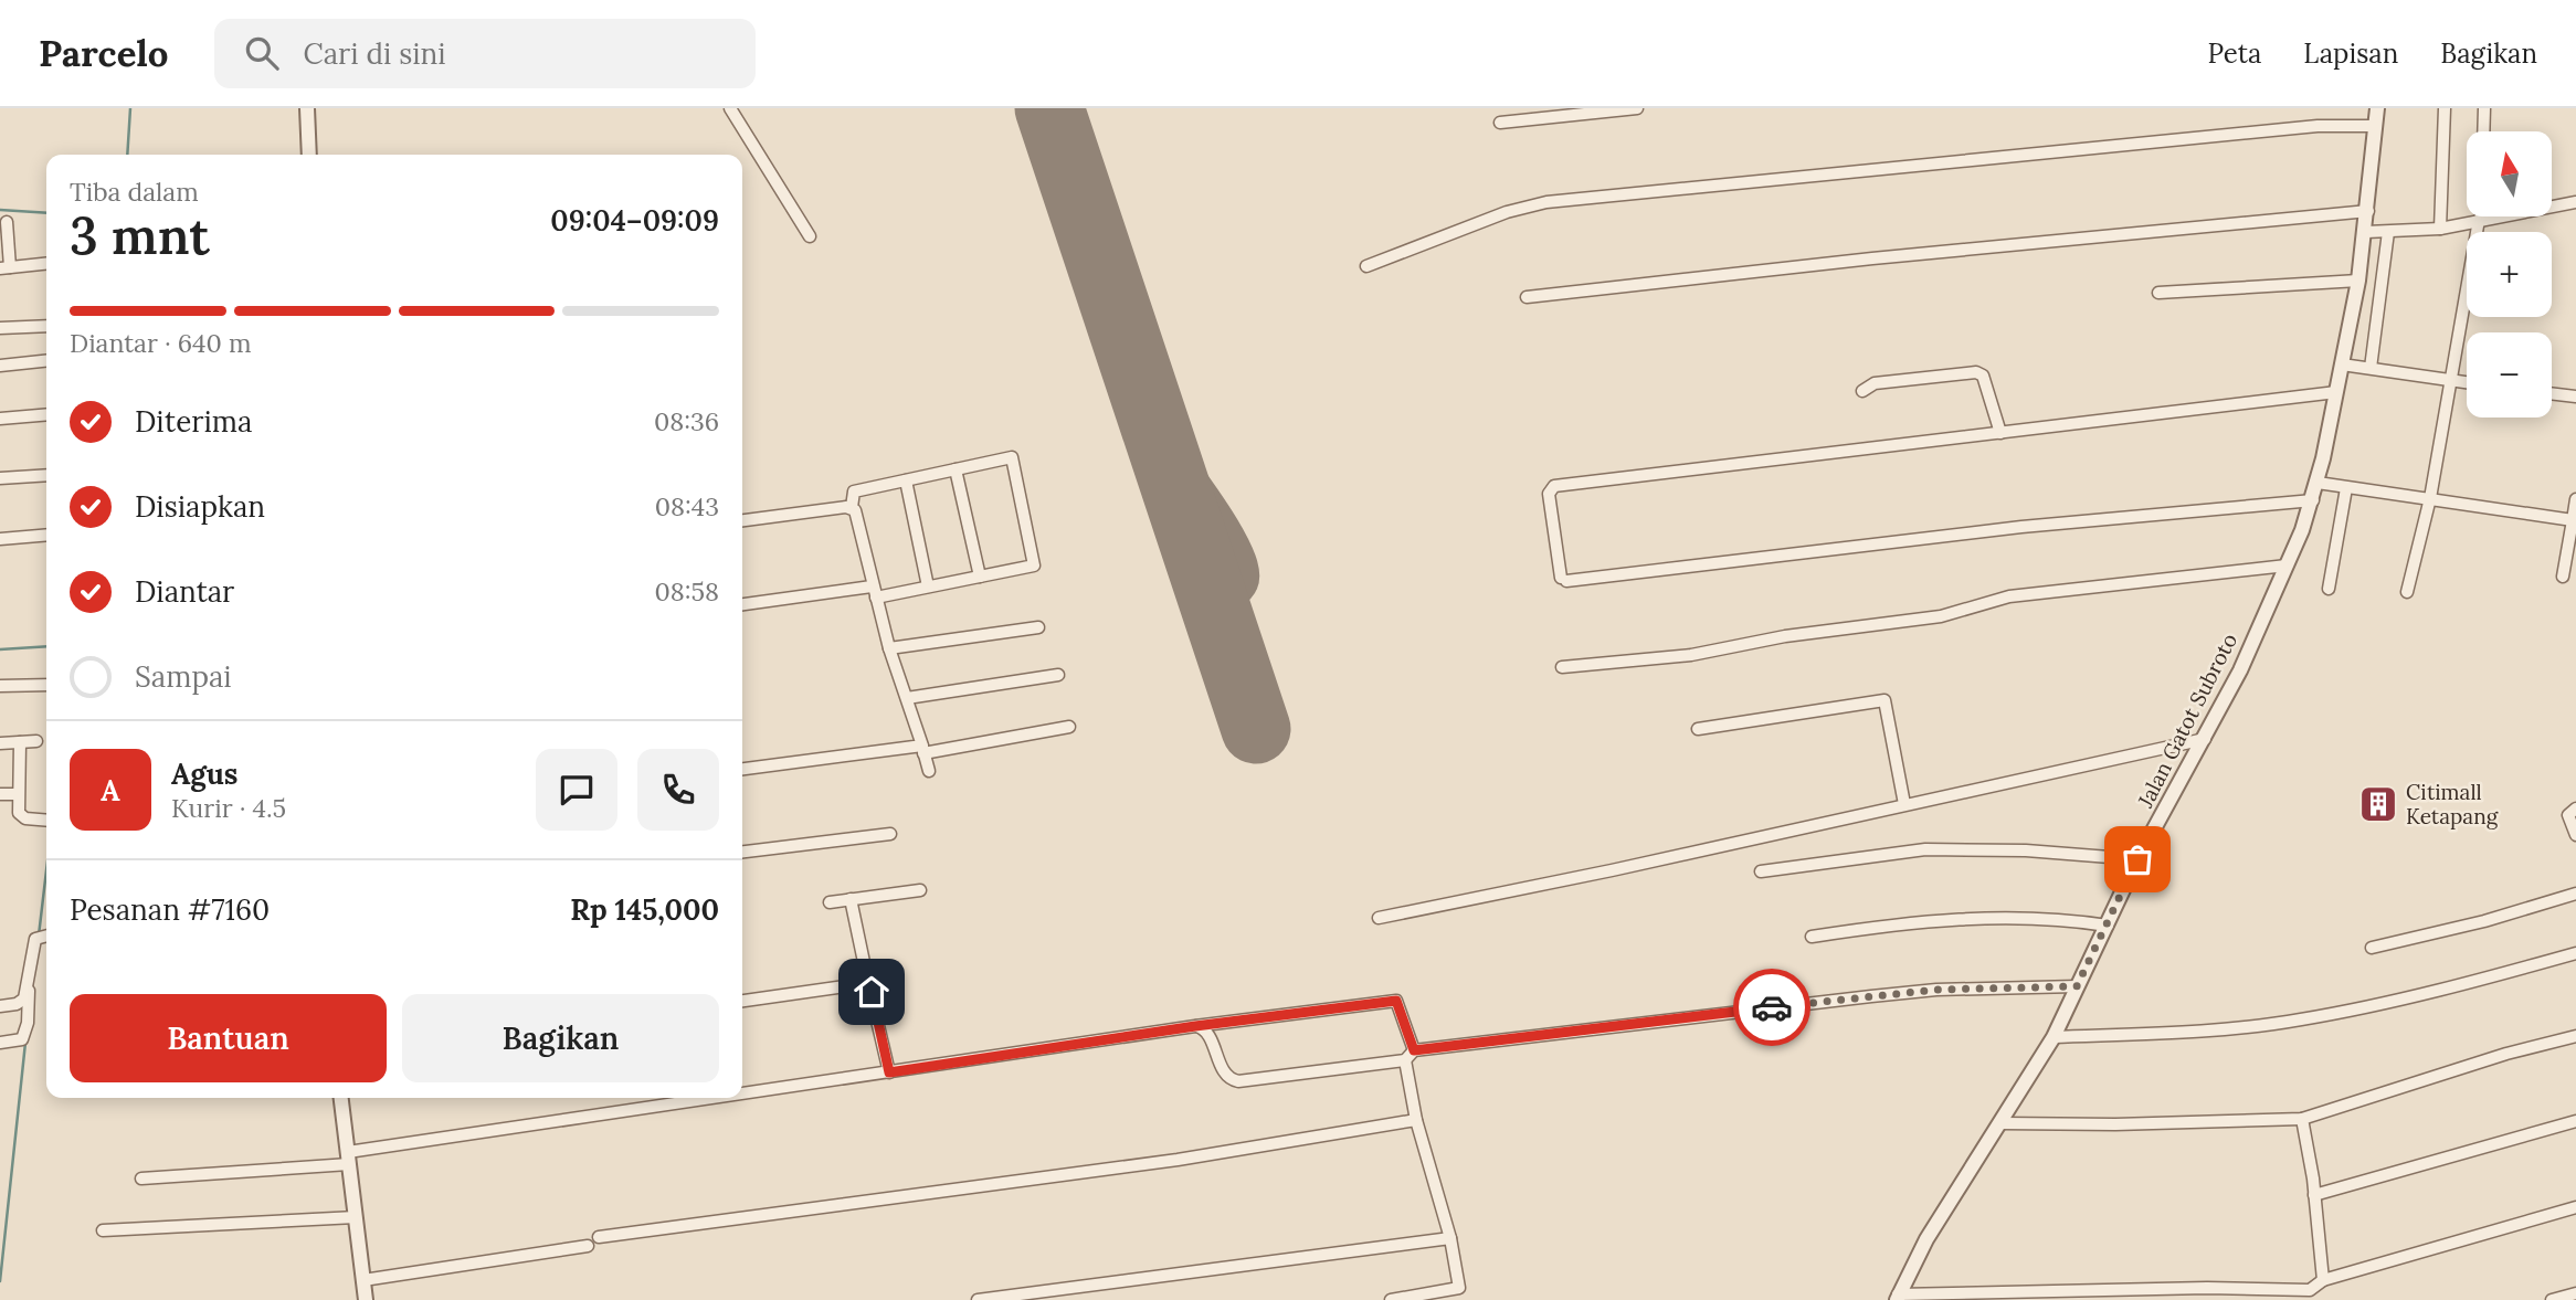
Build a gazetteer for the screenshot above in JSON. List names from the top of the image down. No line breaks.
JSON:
{"streets":{"street":["Jalan Gatot Subroto"]},"places":{"building":["Citimall Ketapang"]},"north":"top","page":{"header":"Parcelo","search":"Cari di sini","nav":["Peta","Lapisan","Bagikan"],"map_buttons":["+","−"],"heading":["3 mnt","Tiba dalam","09:04–09:09"],"panel":["Agus","Kurir · 4.5","Pesanan #7160","Rp 145,000"],"bar":"Diantar · 640 m","list":[["Diterima","08:36"],["Disiapkan","08:43"],["Diantar","08:58"],"Sampai"],"round":"A","buttons":["Bantuan","Bagikan"]}}
